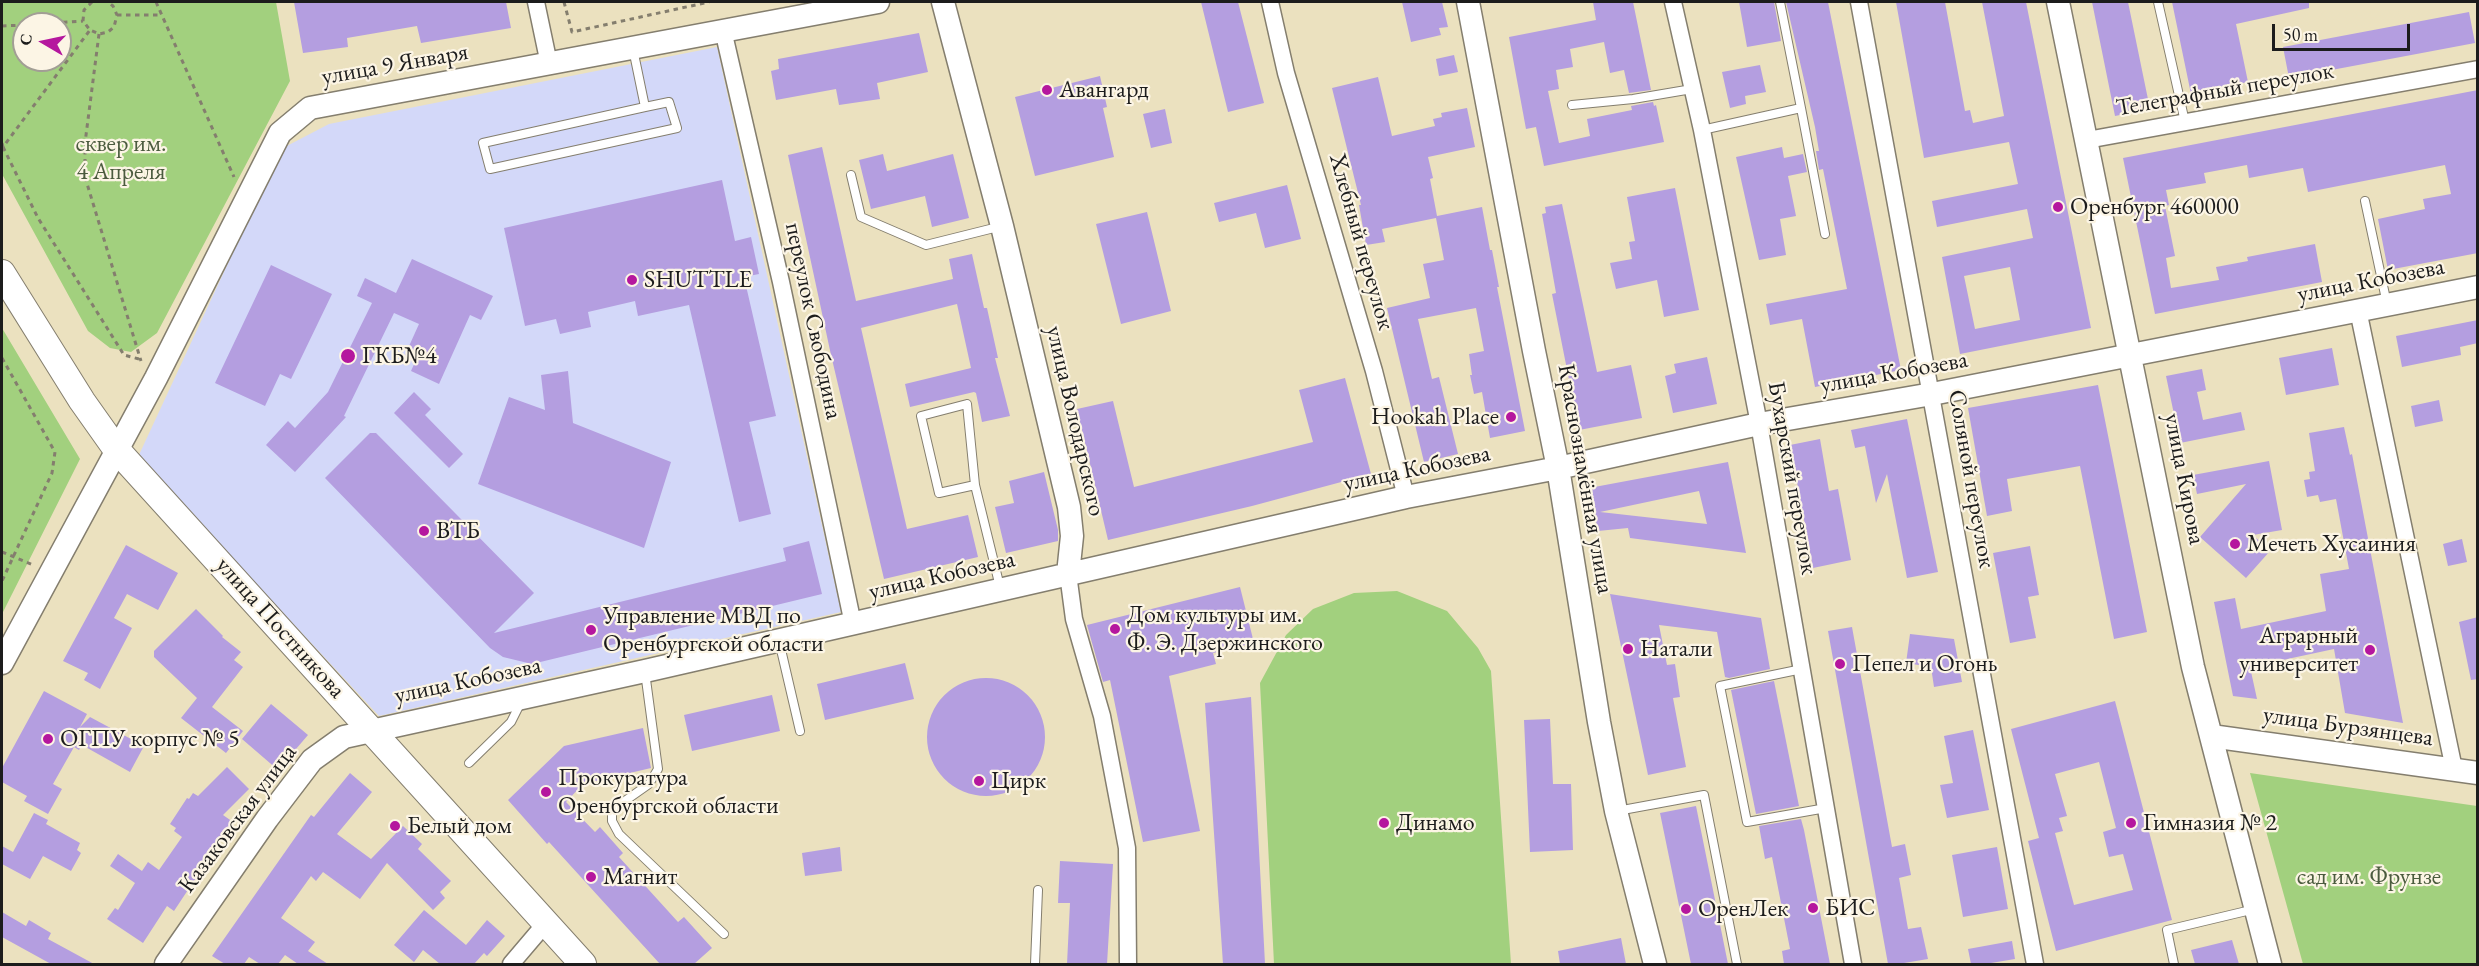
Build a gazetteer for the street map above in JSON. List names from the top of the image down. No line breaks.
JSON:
{"streets":{"main road":["улица 9 Января","улица Кобозева","улица Володарского","Краснознамённая улица","улица Кирова","улица Постникова","улица Бурзянцева","Казаковская улица"],"street":["Телеграфный переулок","Хлебный переулок","переулок Свободина","Бухарский переулок","Соляной переулок"]},"crossings":[["улица 9 Января","переулок Свободина"],["улица 9 Января","улица Постникова"],["Телеграфный переулок","улица Кирова"],["Хлебный переулок","улица Кобозева"],["улица Кобозева","переулок Свободина"],["улица Кобозева","улица Володарского"],["улица Кобозева","Бухарский переулок"],["улица Кобозева","Краснознамённая улица"],["улица Кобозева","Соляной переулок"],["улица Кобозева","улица Кирова"],["улица Кобозева","улица Постникова"],["улица Кобозева","Казаковская улица"],["улица Кирова","улица Бурзянцева"],["улица Постникова","Казаковская улица"]],"parks":["сквер им. 4 Апреля","сад им. Фрунзе"],"places":["Авангард","Оренбург 460000","SHUTTLE","ГКБ№4","Hookah Place","ВТБ","Мечеть Хусаиния","Дом культуры им. Ф. Э. Дзержинского","Управление МВД по Оренбургской области","Натали","Аграрный университет","Пепел и Огонь","ОГПУ корпус № 5","Цирк","Прокуратура Оренбургской области","Динамо","Гимназия № 2","Белый дом","Магнит","БИС","ОренЛек"],"scale_bar":"50 m","north":"left"}
